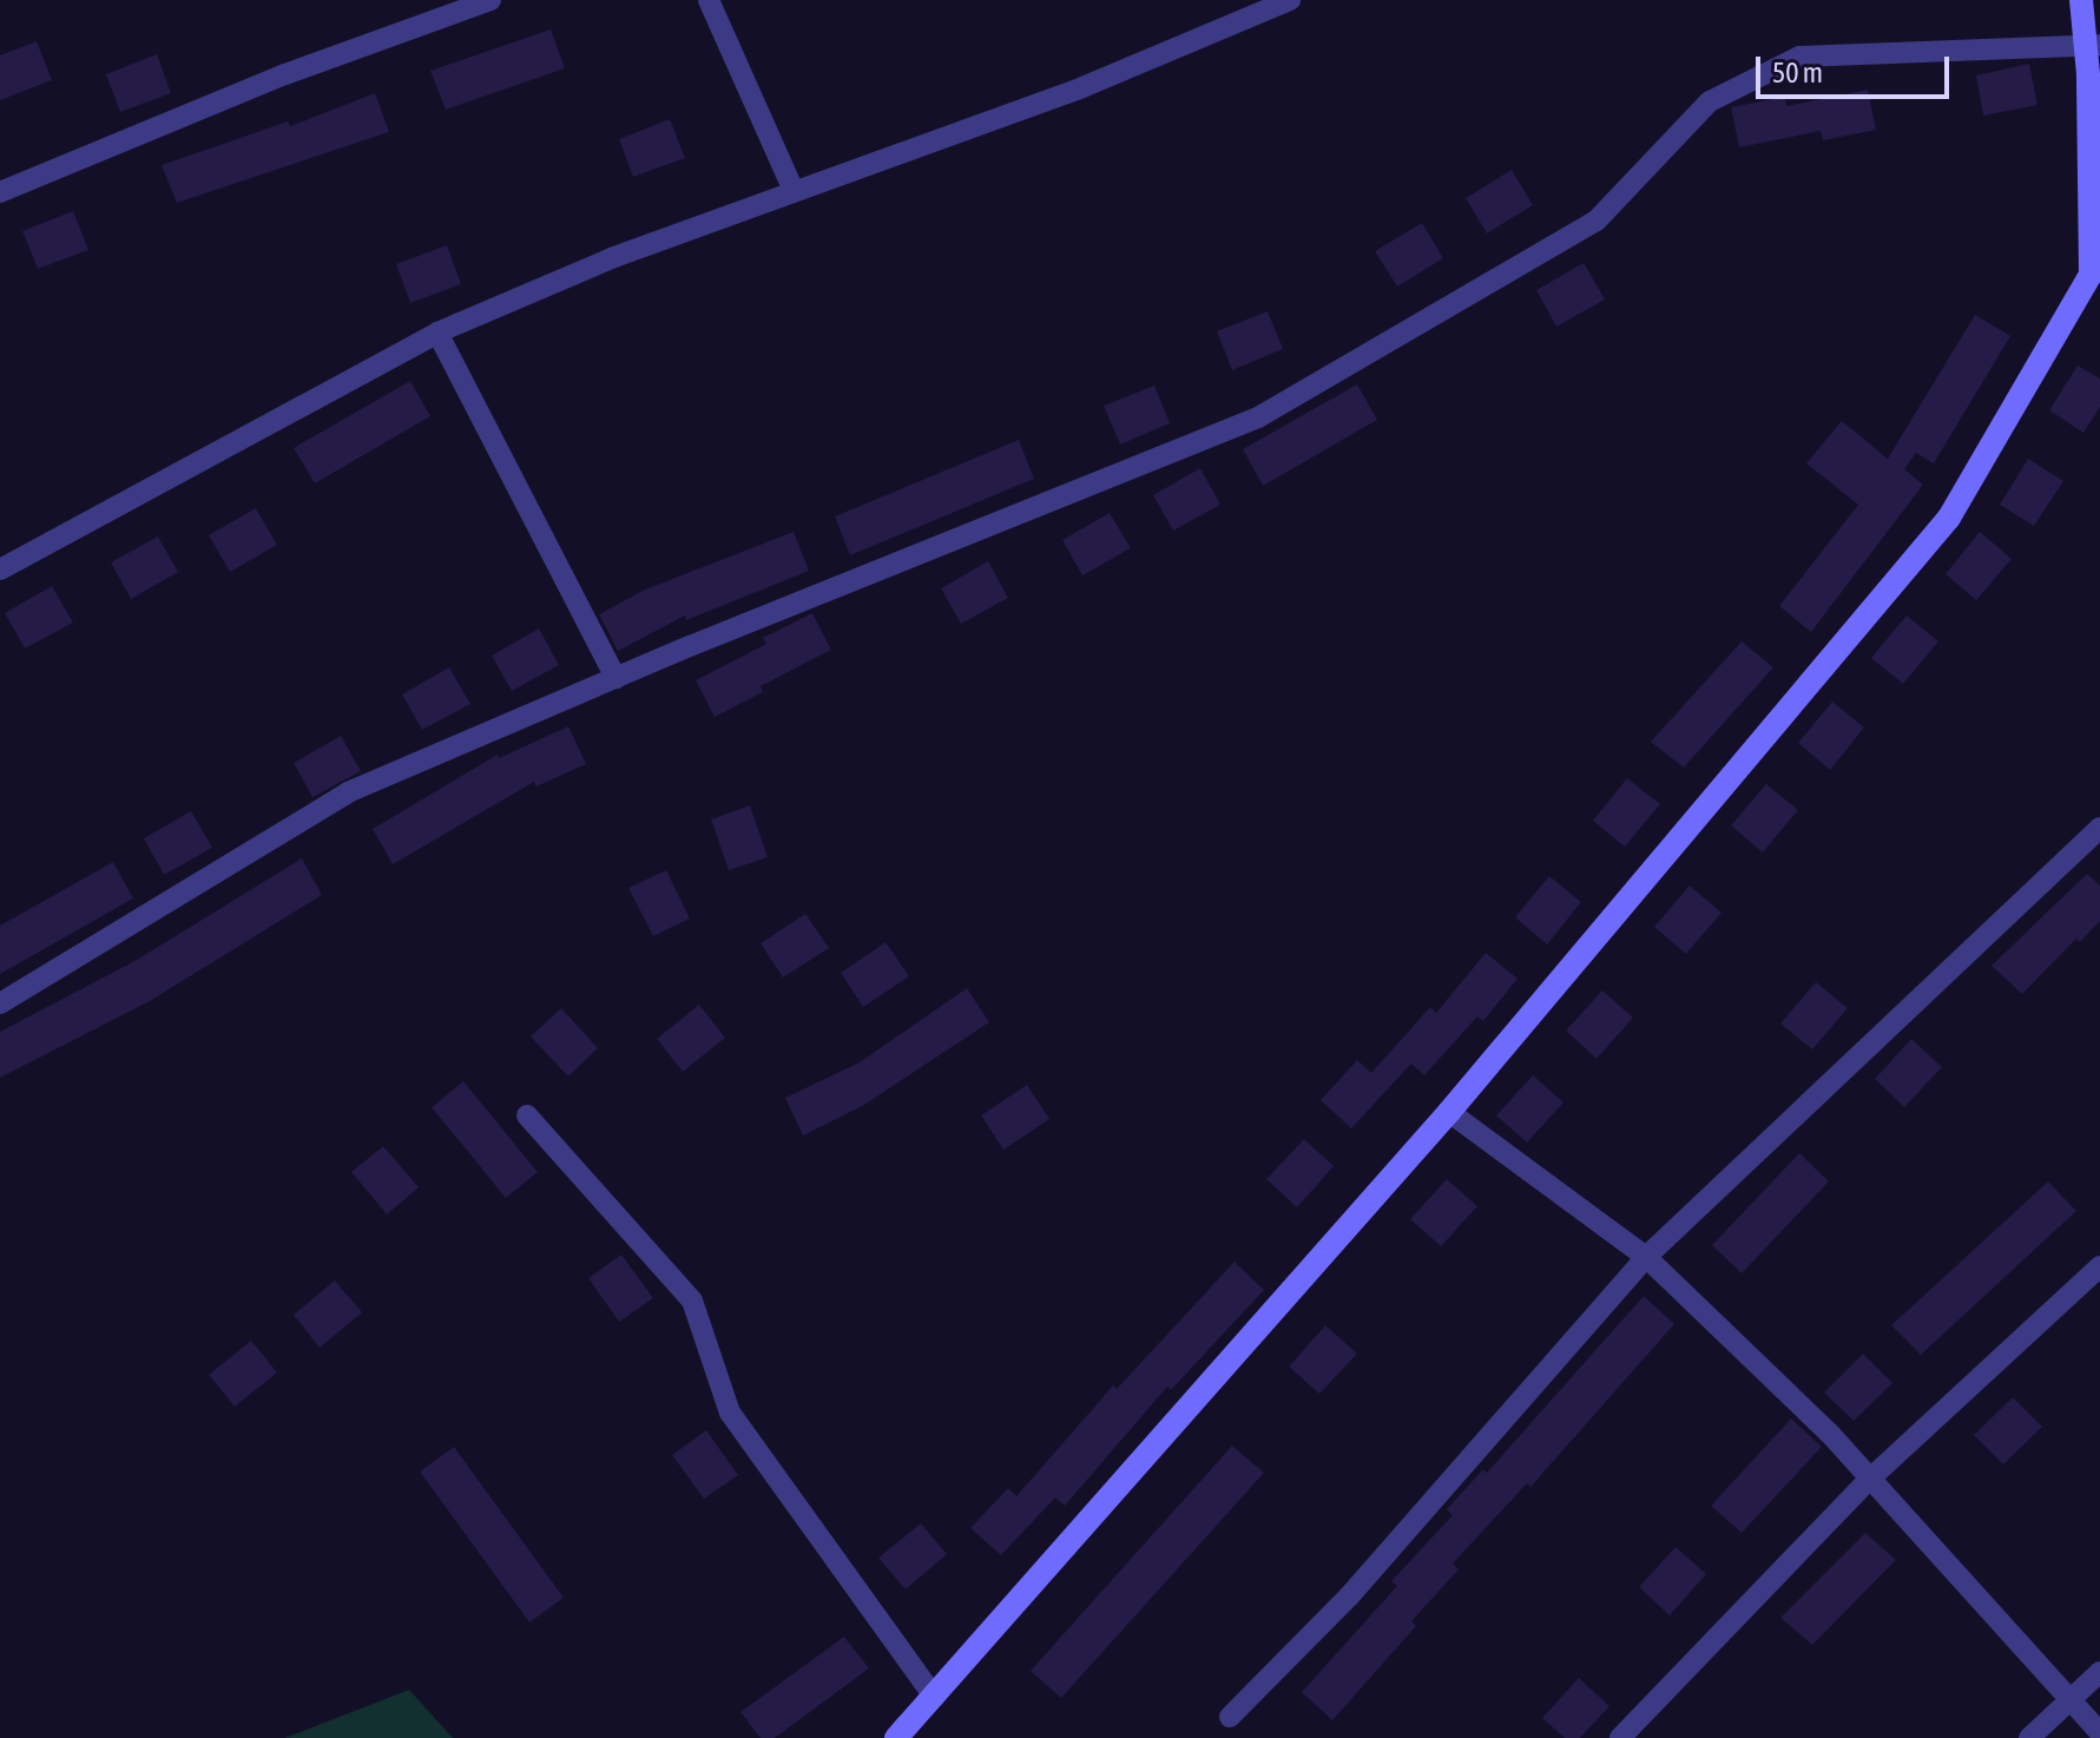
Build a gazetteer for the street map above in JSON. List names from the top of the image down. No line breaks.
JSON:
{"scale_bar":"50 m"}
